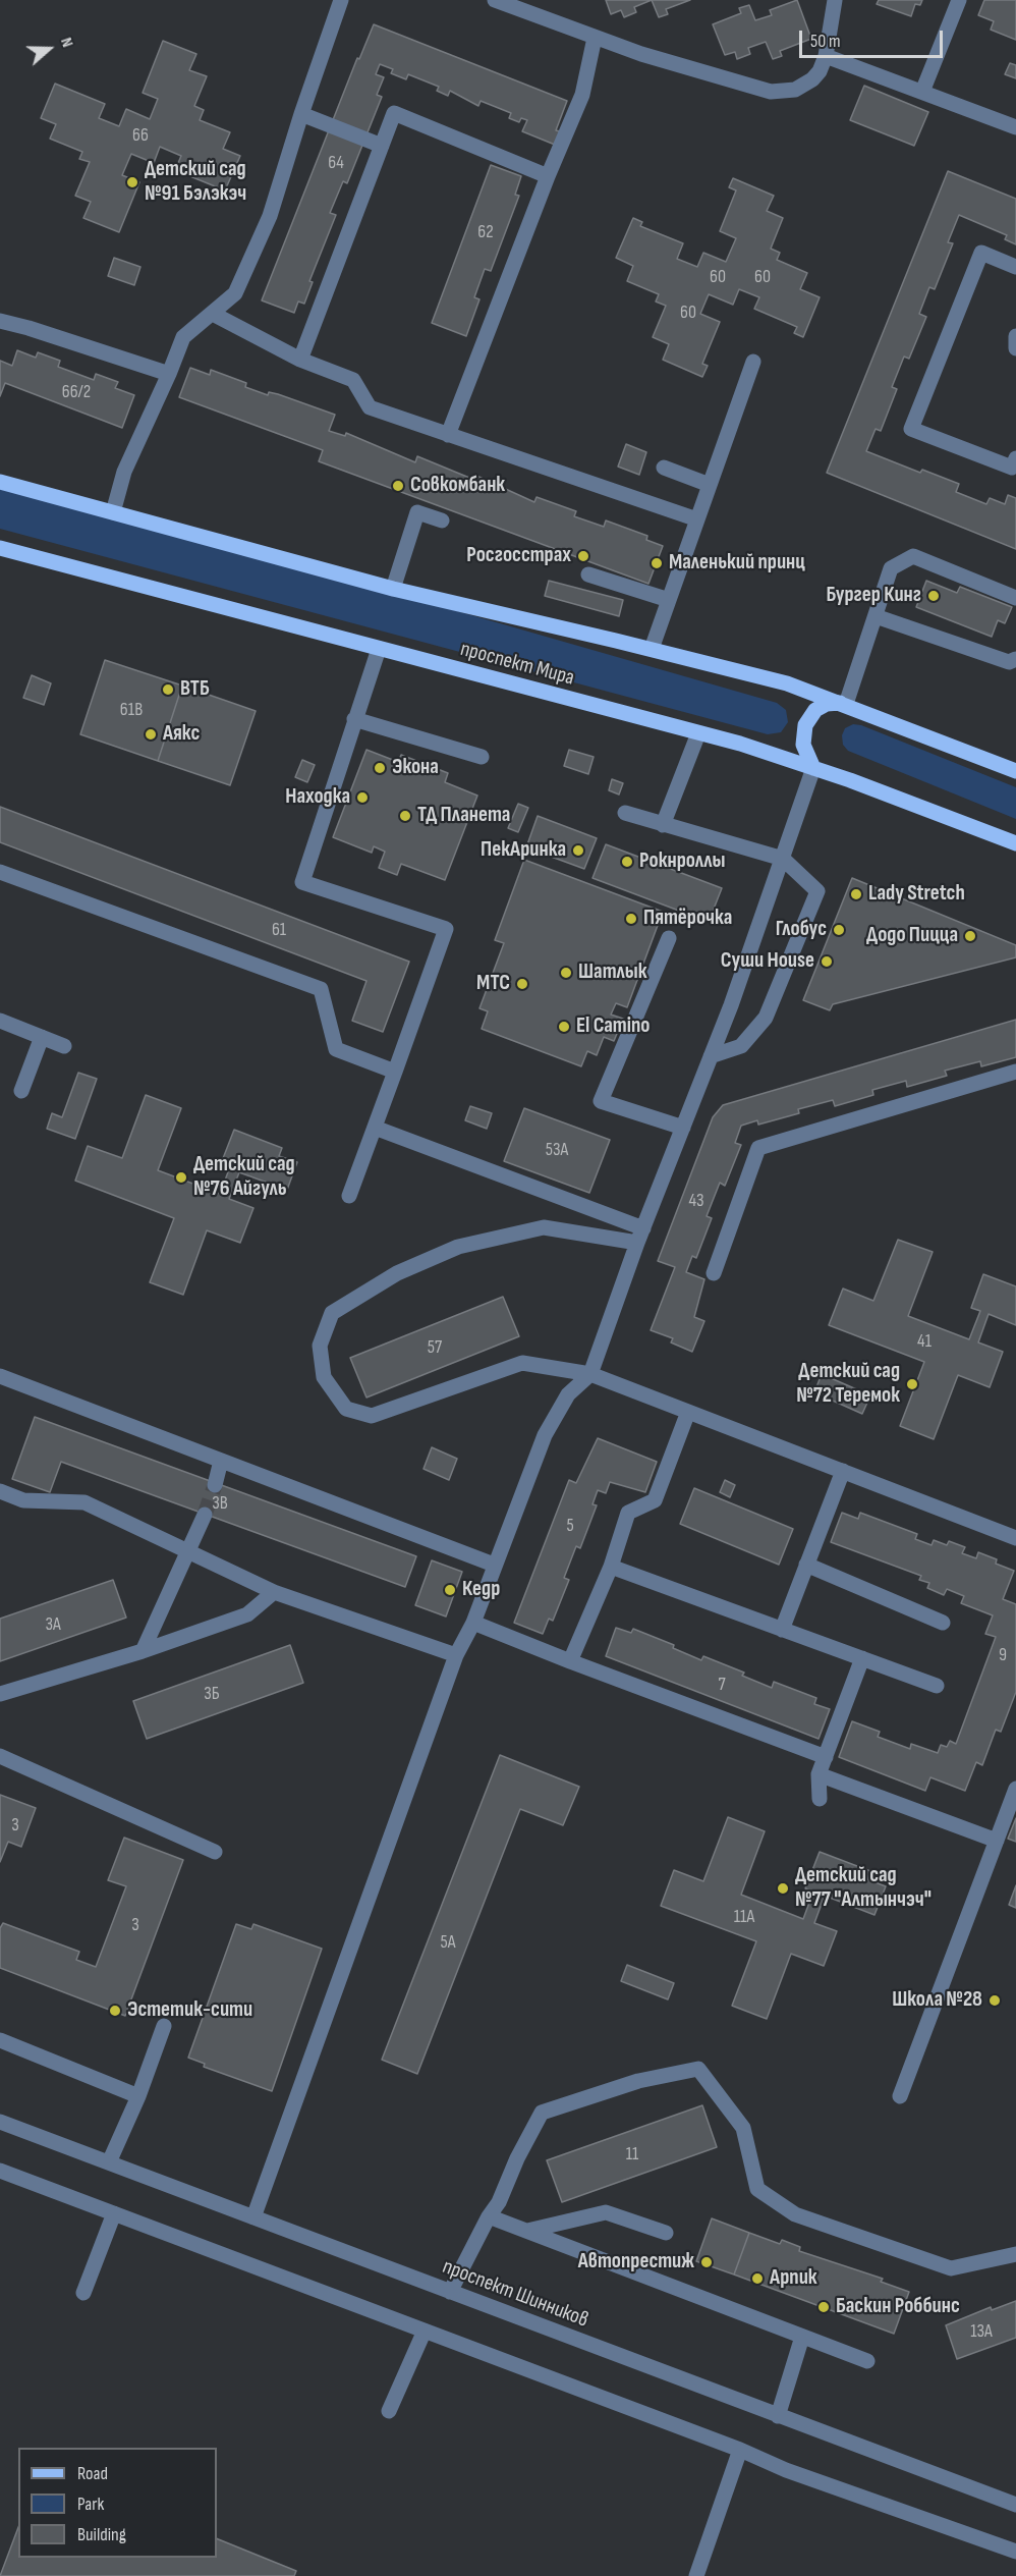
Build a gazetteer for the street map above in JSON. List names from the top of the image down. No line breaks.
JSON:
{"streets":{"main road":["проспект Мира"],"street":["проспект Шинников"]},"places":["Детский сад №91 Бэлэкэч","Совкомбанк","Росгосстрах","Маленький принц","Бургер Кинг","ВТБ","Аякс","Экона","Находка","ТД Планета","ПекАринка","Рокнроллы","Lady Stretch","Пятёрочка","Глобус","Додо Пицца","Суши House","Шатлык","МТС","El Camino","Детский сад №76 Айгуль","Детский сад №72 Теремок","Кедр","Детский сад №77 \"Алтынчэч\"","Школа №28","Эстетик-сити","Автопрестиж","Арпик","Баскин Роббинс"],"house_numbers":["66","64","62","60","60","60","66/2","61В","61","53А","43","41","57","3В","5","3А","9","7","3Б","3","11А","3","5А","11","13А"],"legend":["Road","Park","Building"],"scale_bar":"50 m","north":"right"}
